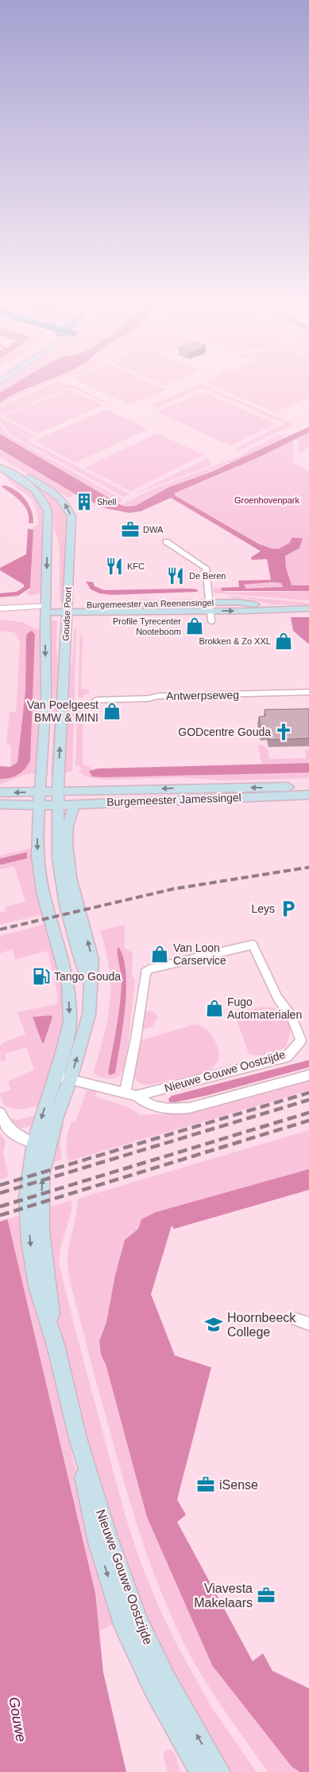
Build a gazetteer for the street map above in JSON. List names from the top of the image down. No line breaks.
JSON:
{"streets":{"main road":["Burgemeester van Reenensingel","Goudse Poort","Burgemeester Jamessingel","Nieuwe Gouwe Oostzijde"],"street":["Antwerpseweg"]},"crossings":[["Burgemeester van Reenensingel","Goudse Poort"],["Goudse Poort","Burgemeester Jamessingel"],["Goudse Poort","Nieuwe Gouwe Oostzijde"],["Burgemeester Jamessingel","Nieuwe Gouwe Oostzijde"]],"water":["Gouwe"],"parks":["Groenhovenpark"],"places":{"building":["Shell"],"office":["DWA","iSense","Viavesta Makelaars"],"restaurant":["KFC","De Beren"],"shop":["Profile Tyrecenter Nooteboom","Brokken & Zo XXL","Van Poelgeest BMW & MINI","Van Loon Carservice","Fugo Automaterialen"],"church":["GODcentre Gouda"],"parking":["Leys"],"fuel station":["Tango Gouda"],"school or university":["Hoornbeeck College"]}}
